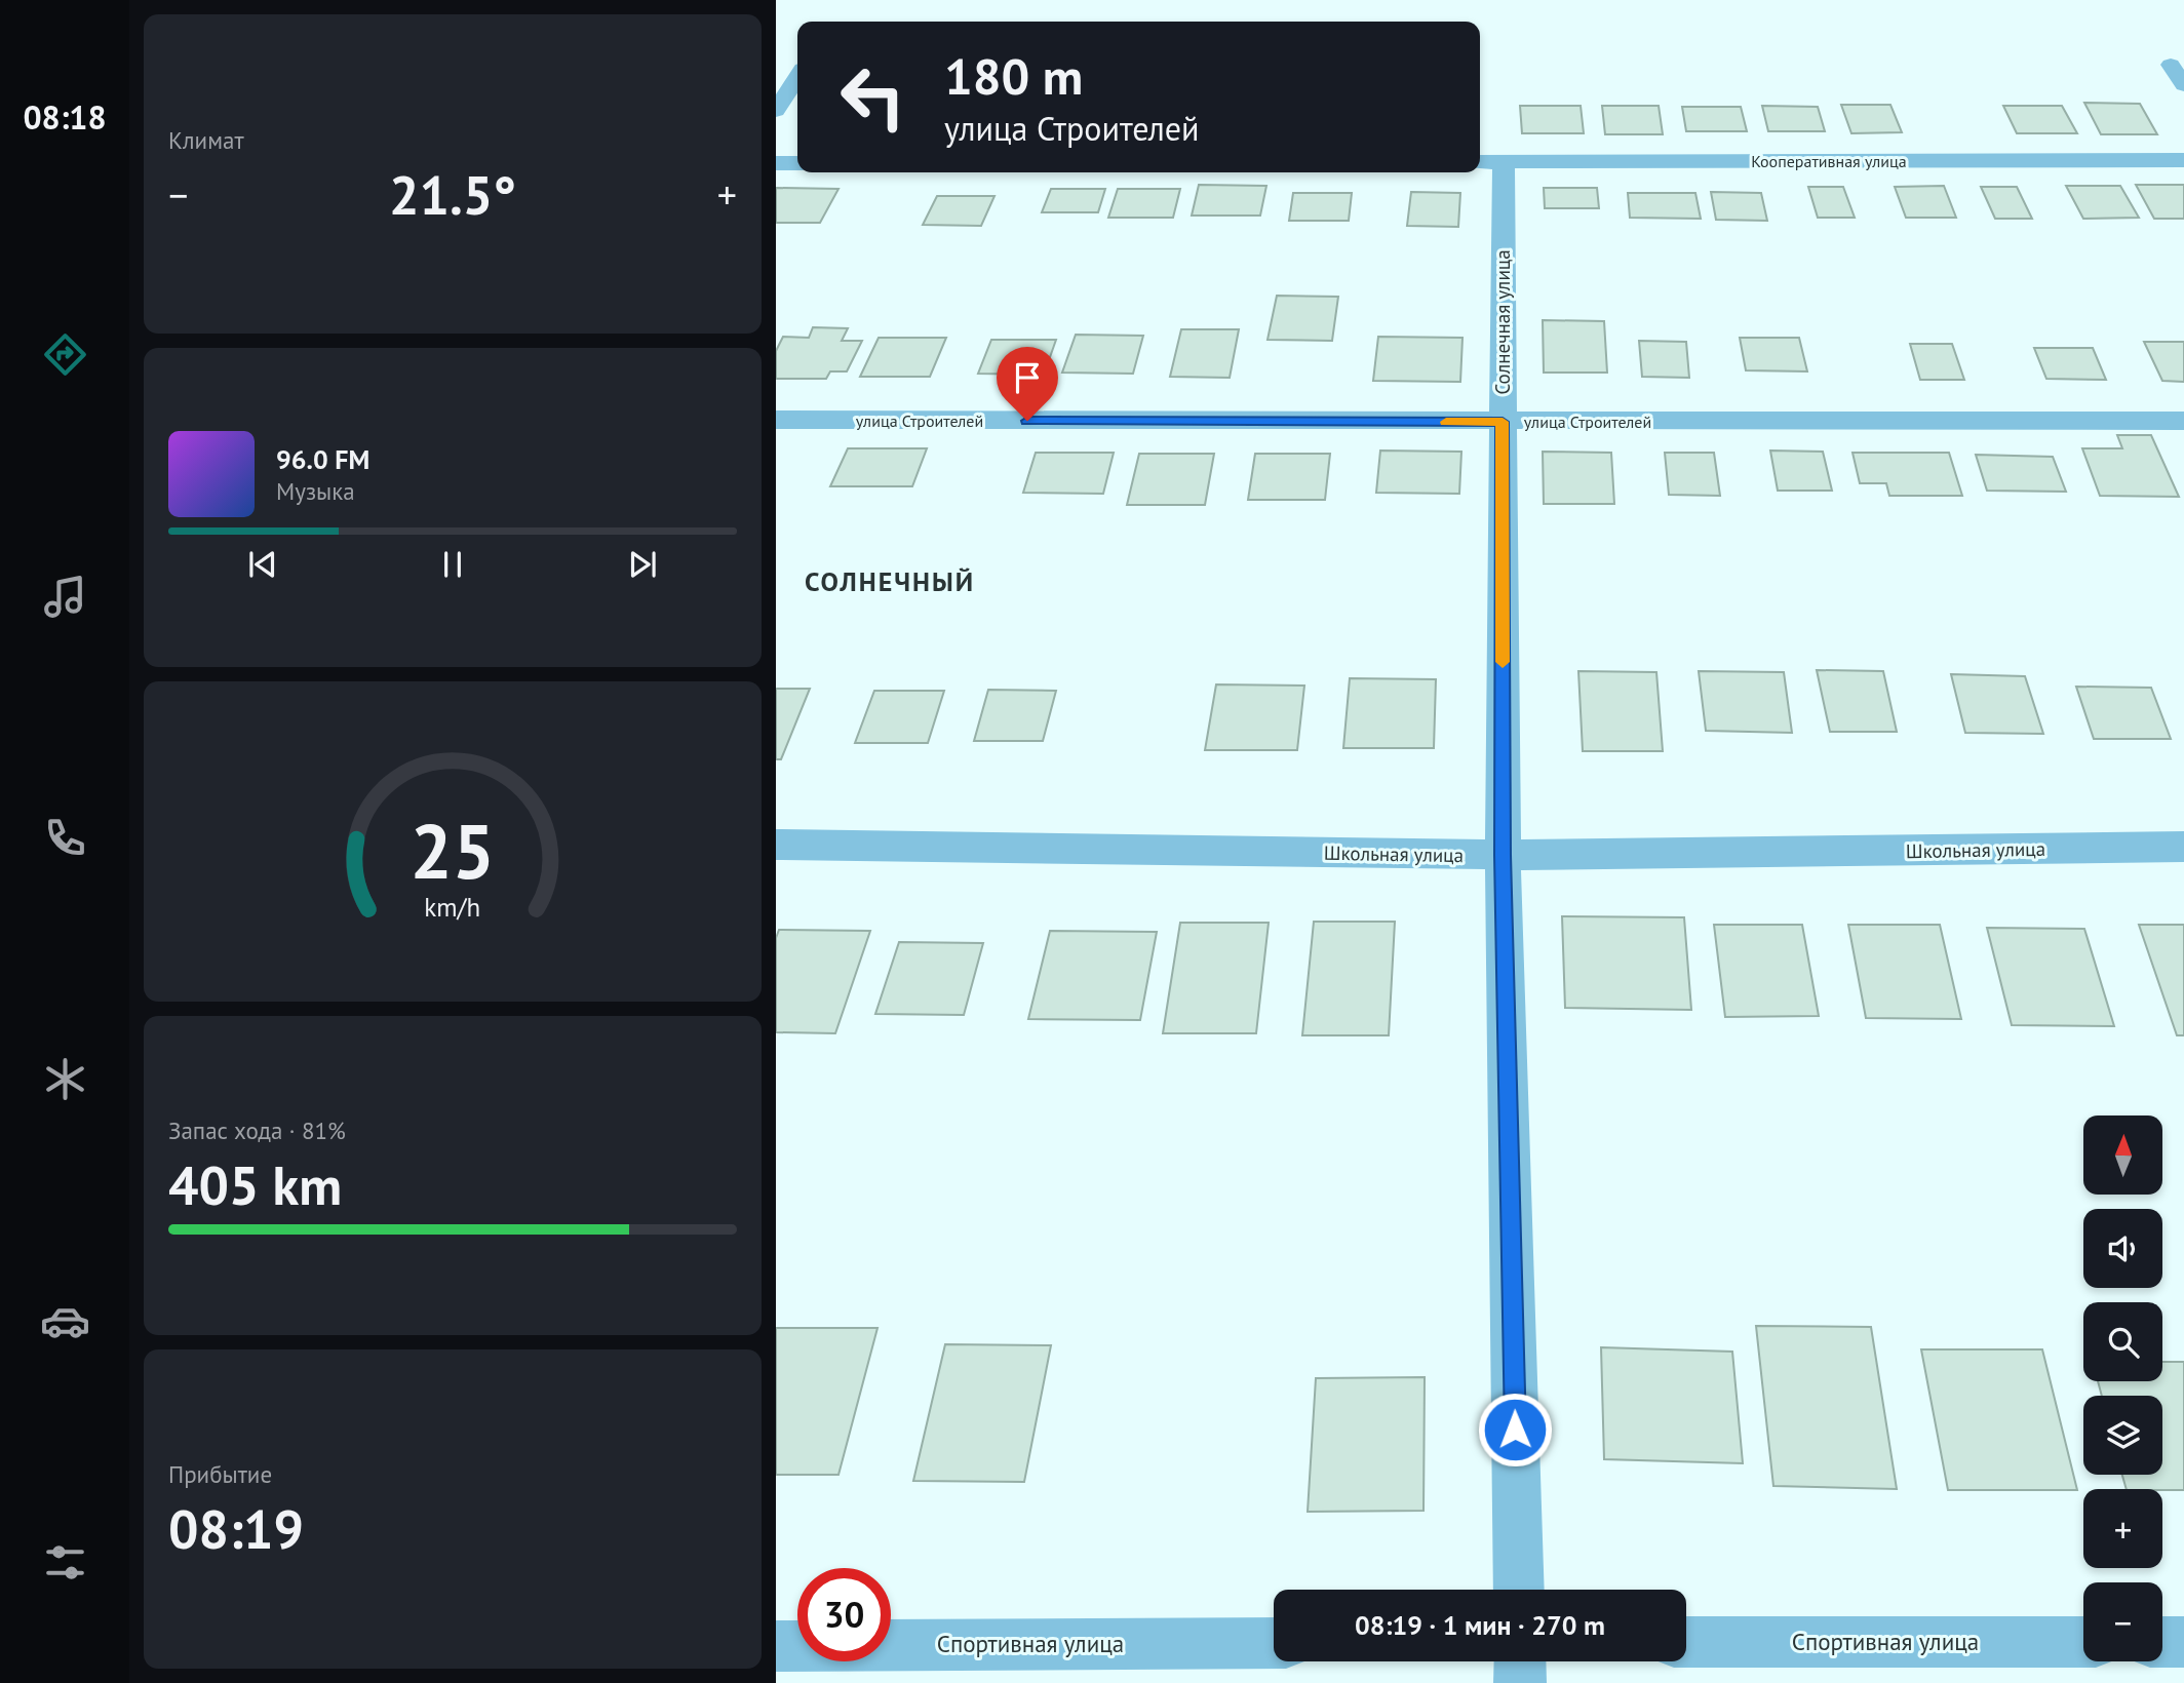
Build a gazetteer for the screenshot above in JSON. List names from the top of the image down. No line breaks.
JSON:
{"streets":{"street":["Кооперативная улица","Солнечная улица","улица Строителей","Школьная улица","Спортивная улица"]},"crossings":[["Кооперативная улица","Солнечная улица"],["Солнечная улица","улица Строителей"],["Солнечная улица","Школьная улица"]],"districts":["СОЛНЕЧНЫЙ"],"north":"top","page":{"tabs":"08:18","tile":["Климат",["Запас хода · 81%","405 km"],["Прибытие","08:19"]],"turn":["180 m","улица Строителей"],"heat":["−","21.5°","+"],"song":["96.0 FM","Музыка"],"map_buttons":["+","−"],"limit":"30","trip":"08:19 · 1 мин · 270 m","gauge":["25","km/h"]}}
